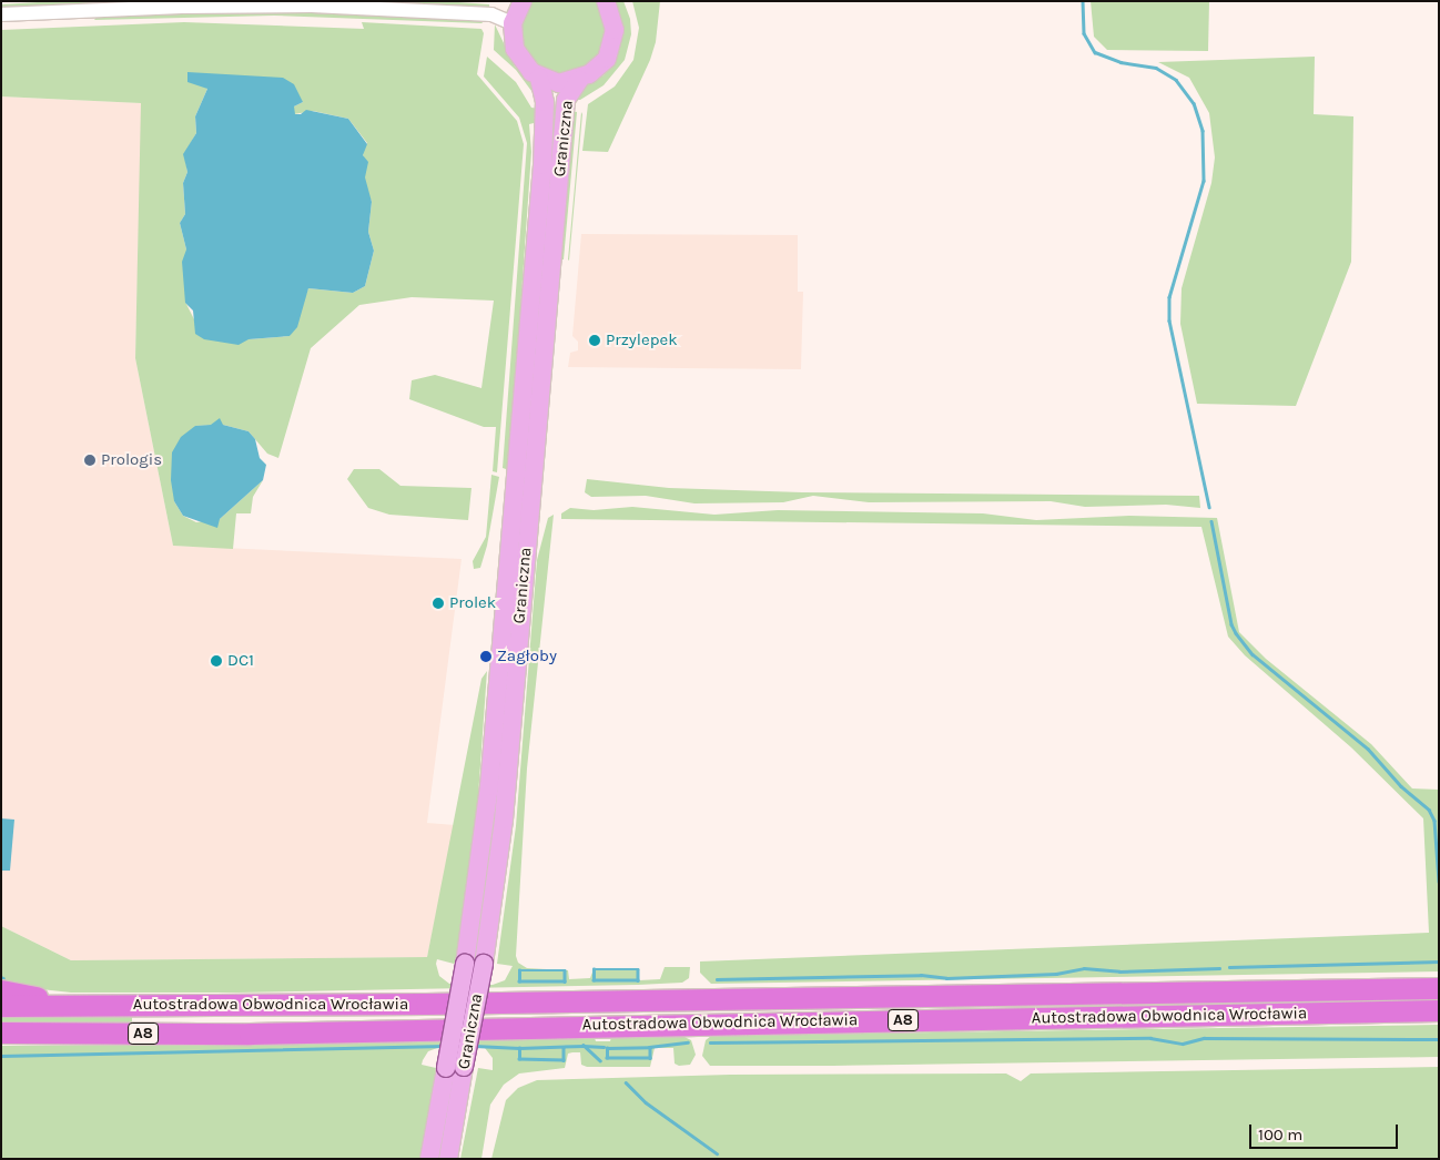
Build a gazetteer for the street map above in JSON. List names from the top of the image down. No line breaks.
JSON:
{"streets":{"highway":["Autostradowa Obwodnica Wrocławia","A8"],"main road":["Graniczna"]},"places":["Przylepek","Prologis","Prolek","Zagłoby","DC1"],"scale_bar":"100 m"}
